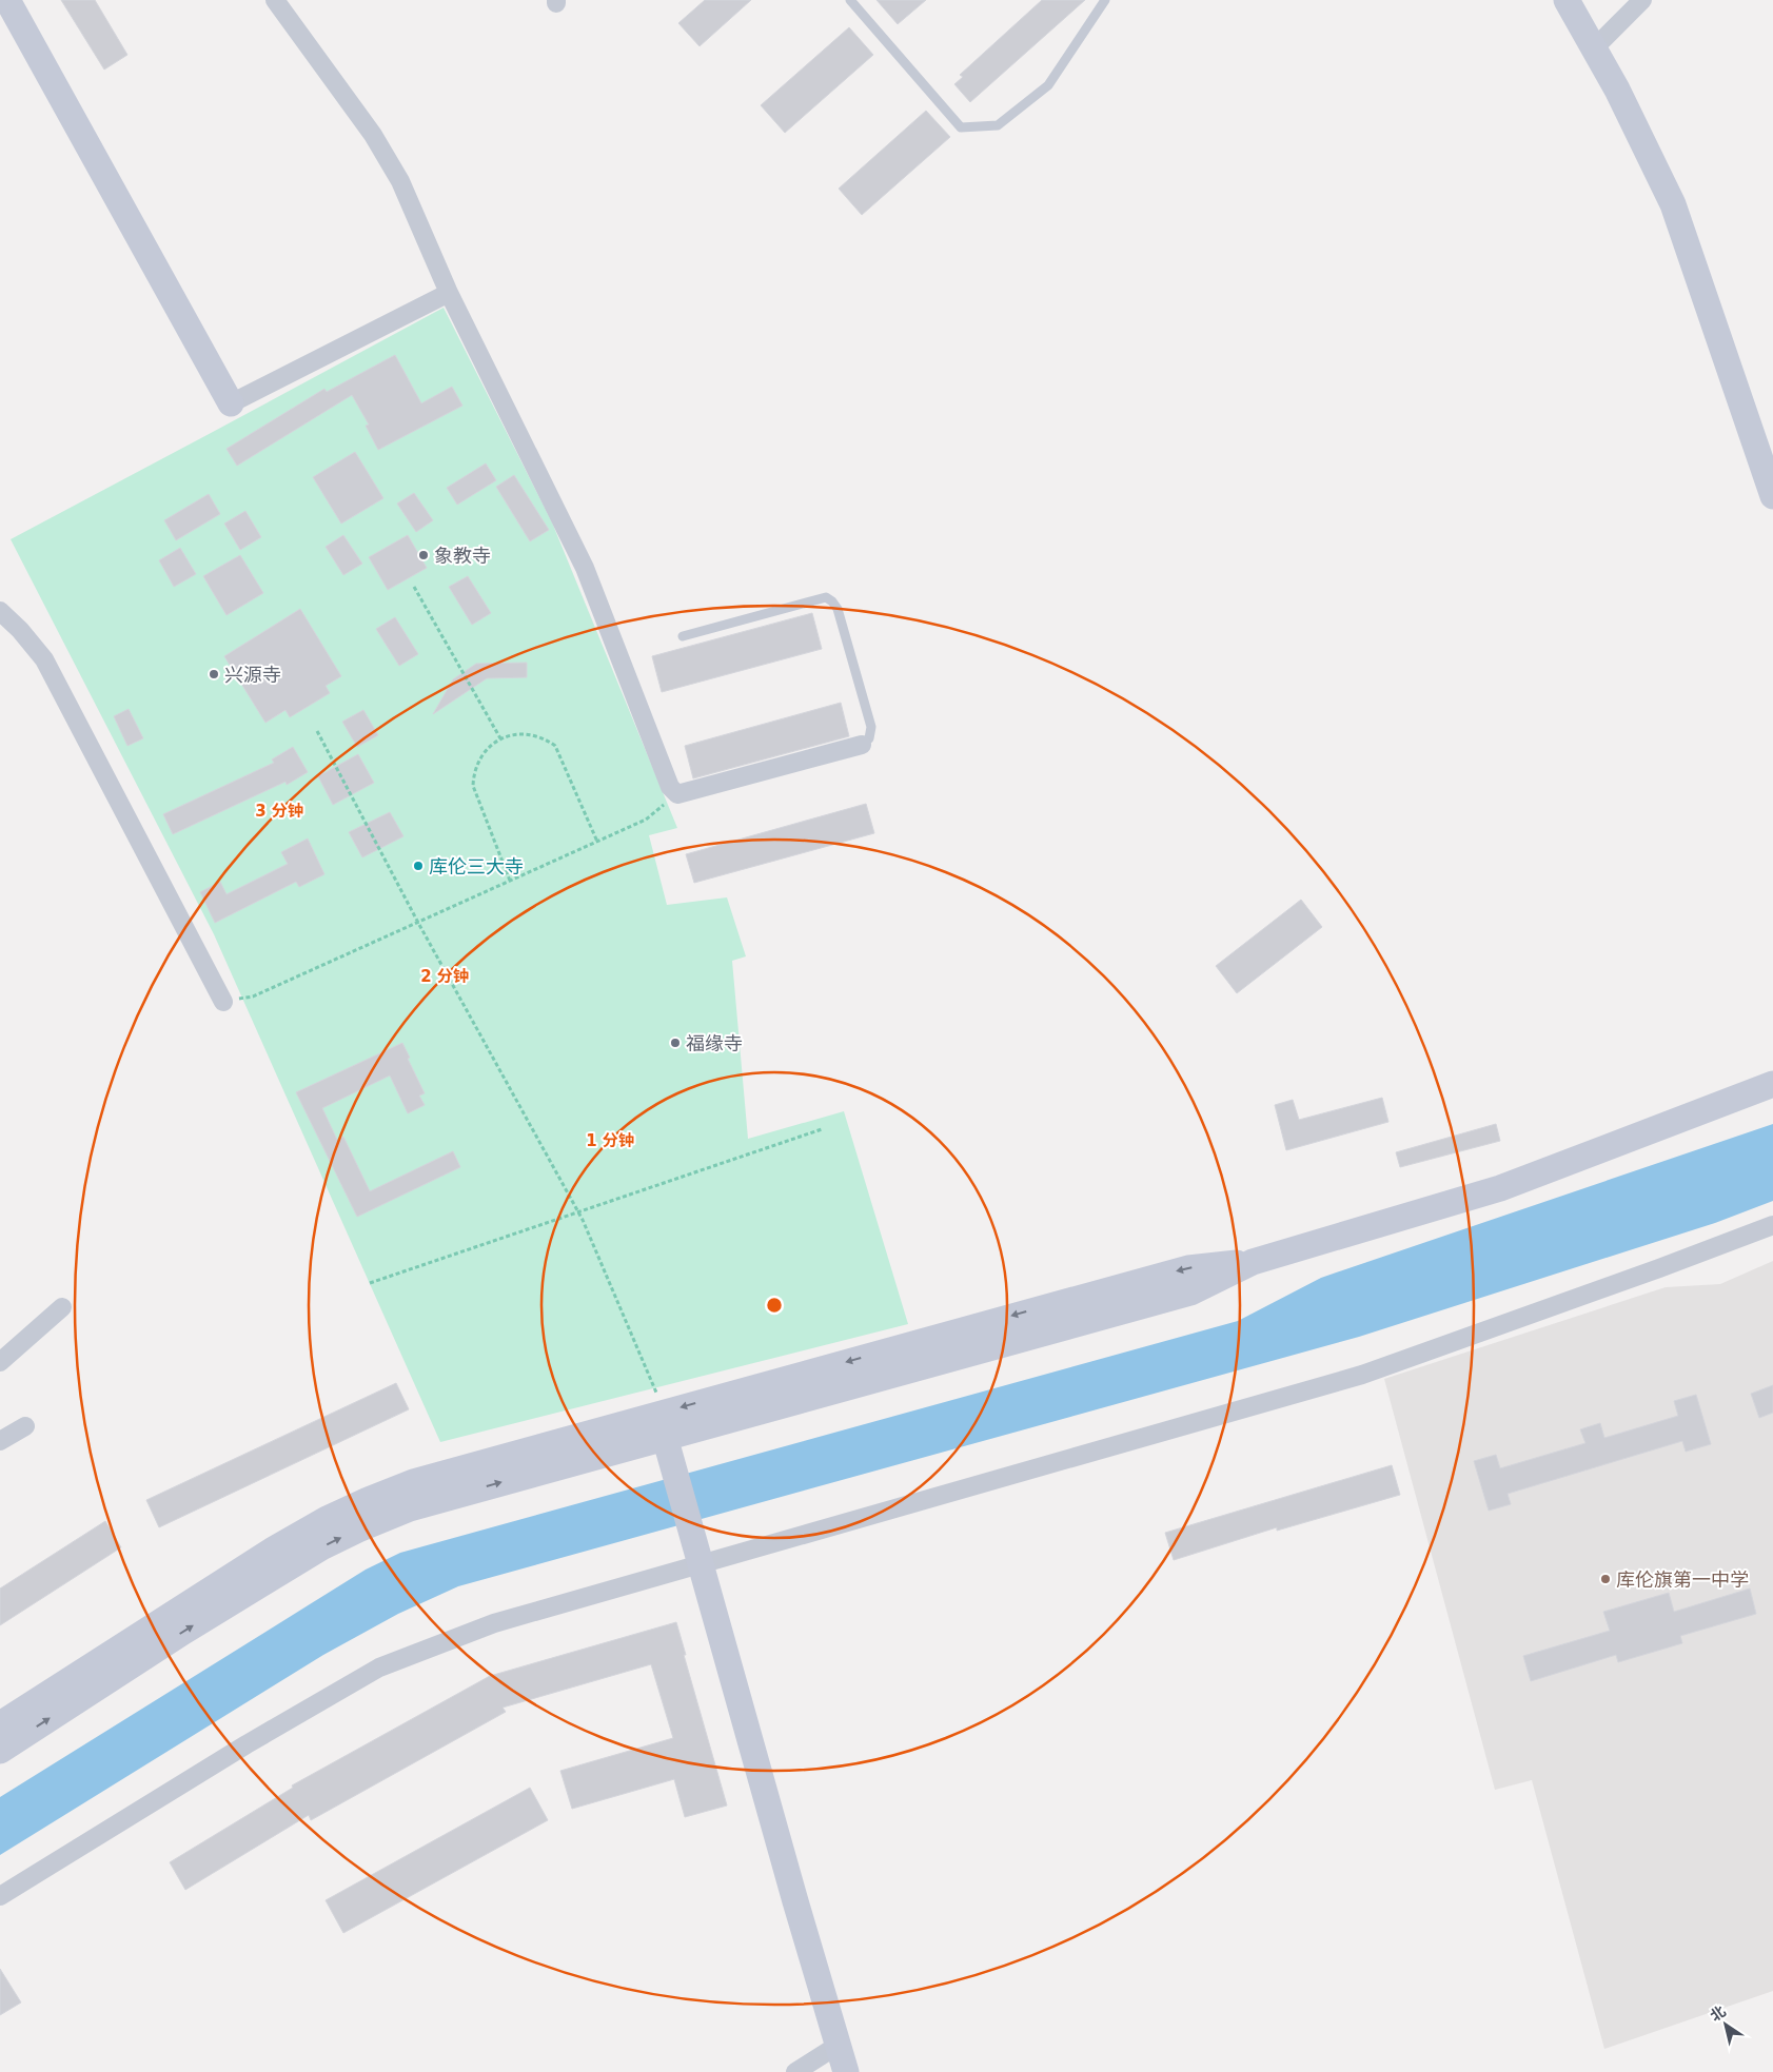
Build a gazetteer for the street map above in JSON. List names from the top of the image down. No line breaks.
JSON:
{"places":["象教寺","兴源寺","库伦三大寺","福缘寺","库伦旗第一中学"],"north":"top left","rings":["3 分钟","2 分钟","1 分钟"]}
